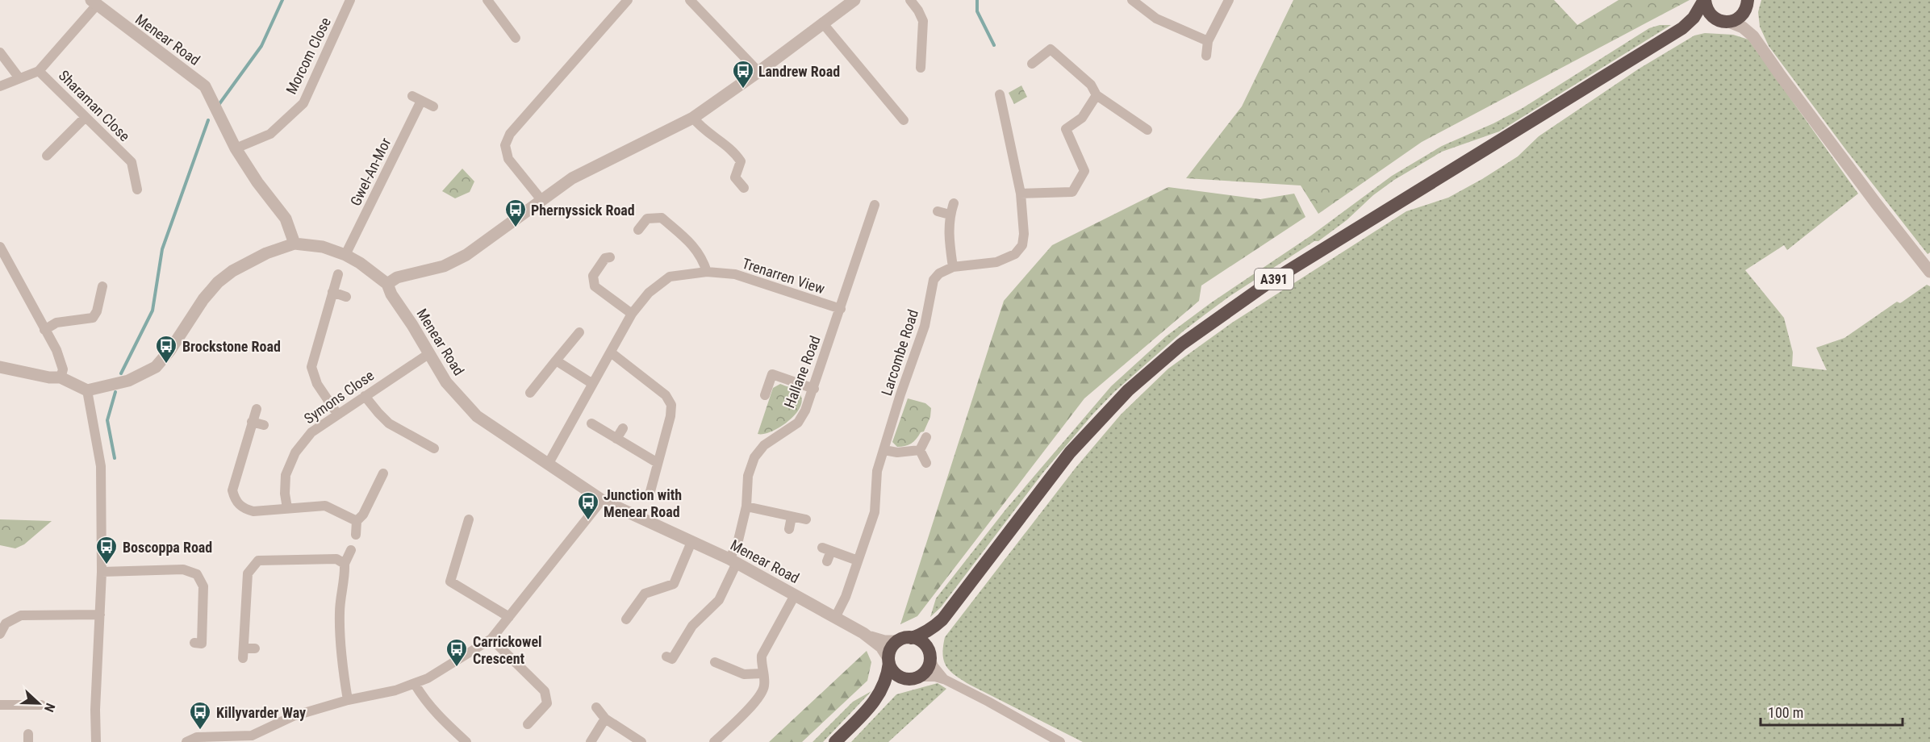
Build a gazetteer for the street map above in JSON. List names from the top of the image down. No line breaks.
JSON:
{"streets":{"highway":["A391"],"street":["Menear Road","Morcom Close","Sharaman Close","Gwel-An-Mor","Trenarren View","Larcombe Road","Hallane Road","Symons Close"]},"crossings":[["Menear Road","Morcom Close"],["Menear Road","Sharaman Close"],["Menear Road","Gwel-An-Mor"],["Menear Road","Trenarren View"],["Menear Road","A391"],["Menear Road","Larcombe Road"],["Menear Road","Hallane Road"],["Menear Road","Symons Close"],["Trenarren View","Hallane Road"]],"places":{"bus stop":["Landrew Road","Phernyssick Road","Brockstone Road","Junction with Menear Road","Boscoppa Road","Carrickowel Crescent","Killyvarder Way"]},"scale_bar":"100 m","north":"right"}
